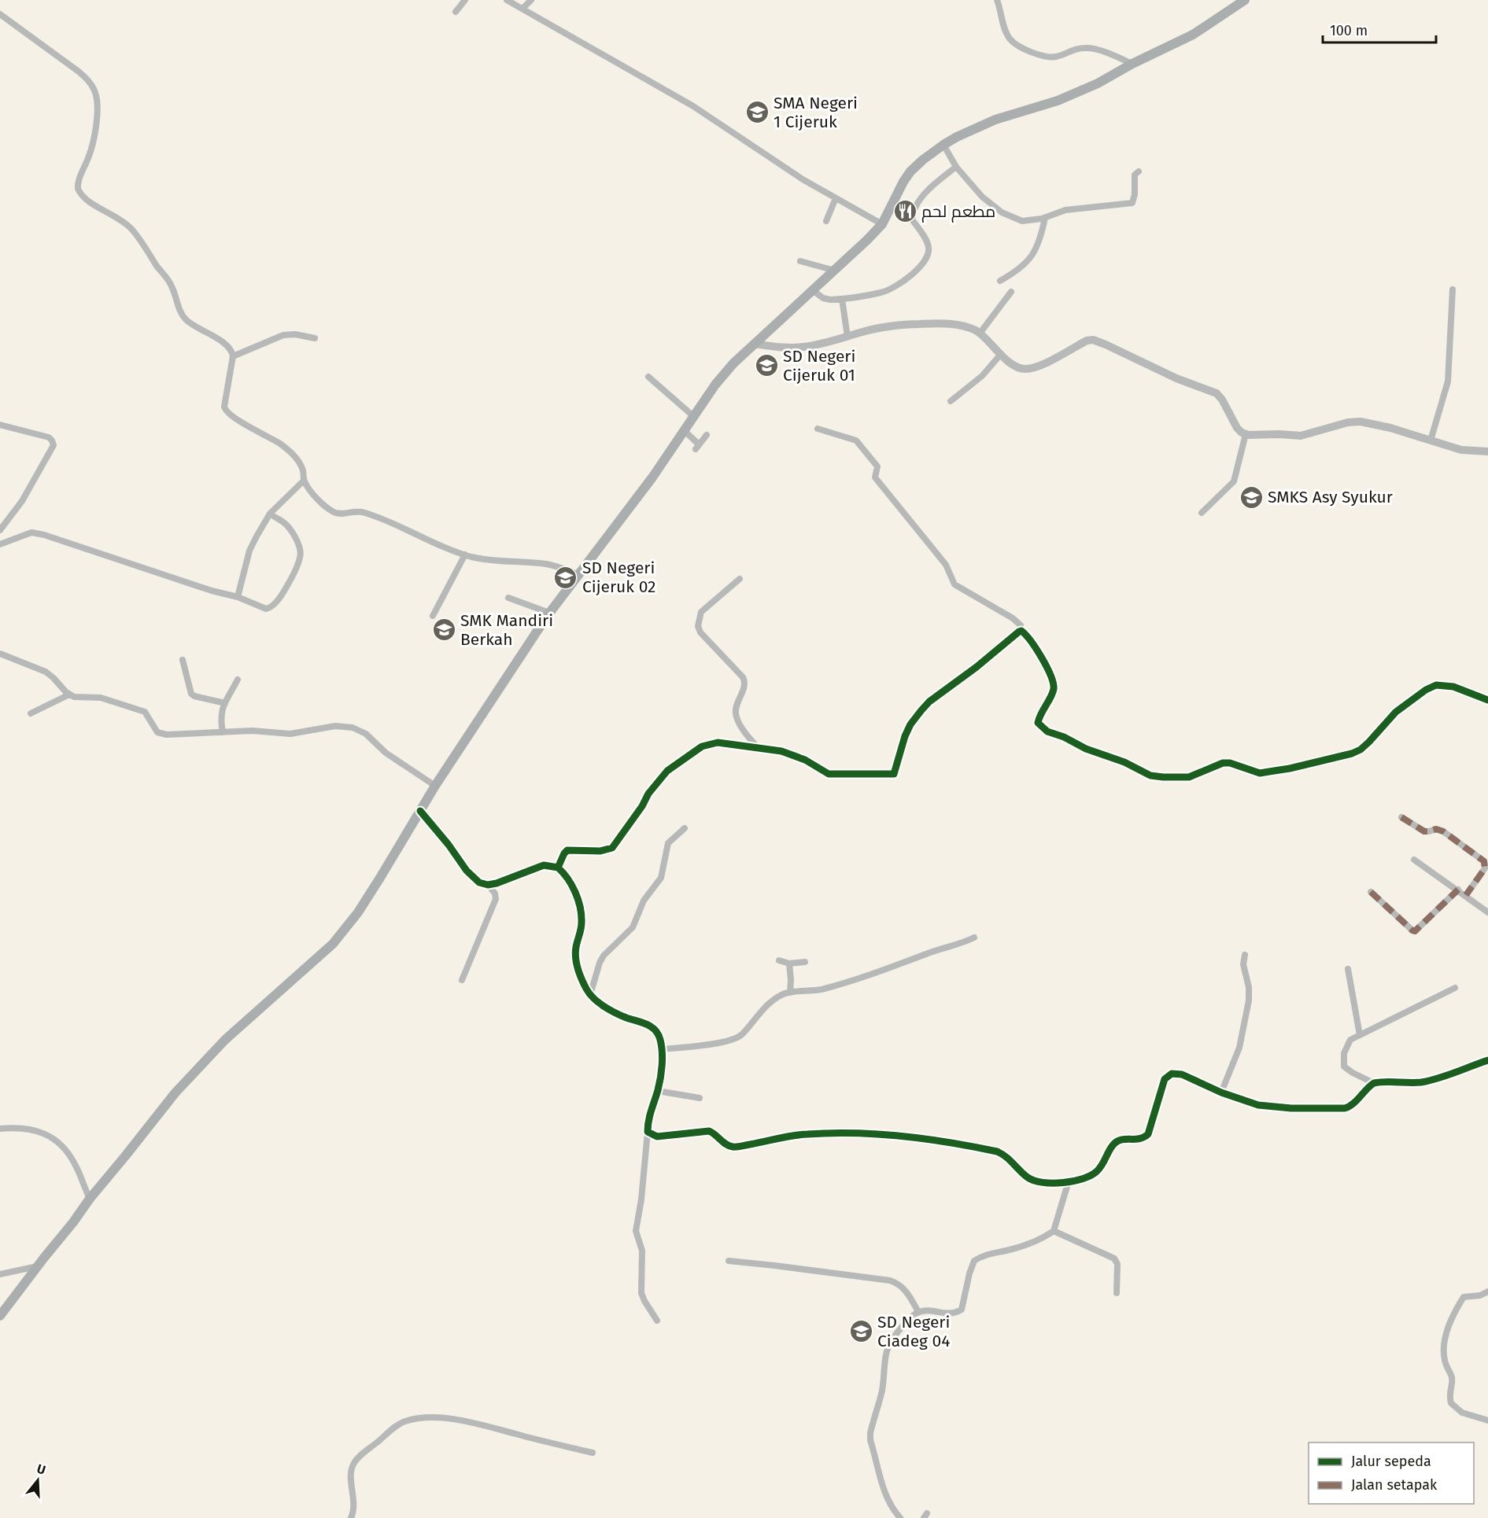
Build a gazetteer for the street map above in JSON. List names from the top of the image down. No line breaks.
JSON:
{"places":{"school or university":["SMA Negeri 1 Cijeruk","SD Negeri Cijeruk 01","SMKS Asy Syukur","SD Negeri Cijeruk 02","SMK Mandiri Berkah","SD Negeri Ciadeg 04"],"restaurant":["مطعم لحم"]},"legend":["Jalur sepeda","Jalan setapak"],"scale_bar":"100 m","north":"top"}
